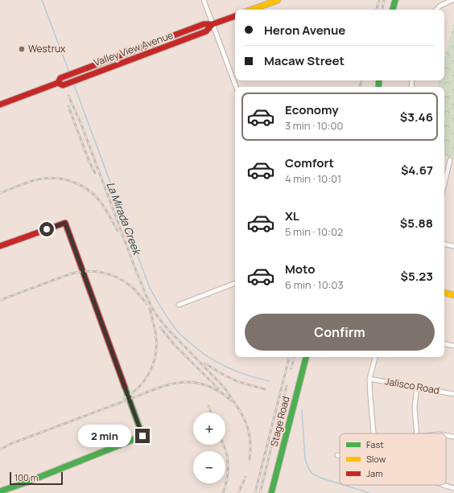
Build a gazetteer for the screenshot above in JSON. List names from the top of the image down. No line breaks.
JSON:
{"streets":{"main road":["Valley View Avenue","Stage Road"],"street":["Jalisco Road"]},"water":["La Mirada Creek"],"places":["Westrux"],"legend":["Fast","Slow","Jam"],"scale_bar":"100 m","page":{"banner":["Heron Avenue","Macaw Street"],"list":[{"name":"Economy","note":"3 min · 10:00","value":"$3.46"},{"name":"Comfort","note":"4 min · 10:01","value":"$4.67"},{"name":"XL","note":"5 min · 10:02","value":"$5.88"},{"name":"Moto","note":"6 min · 10:03","value":"$5.23"}],"buttons":"Confirm","map_buttons":["+","−"],"bubble":"2 min","scale":"100 m"}}
